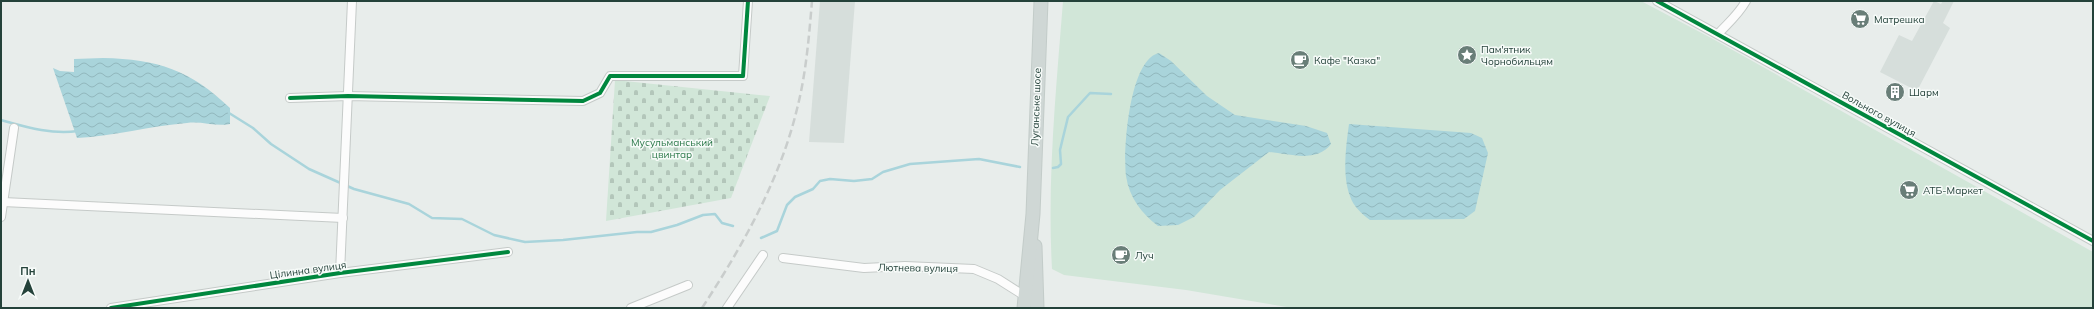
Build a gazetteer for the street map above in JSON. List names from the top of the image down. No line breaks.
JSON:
{"streets":{"main road":["Луганське шосе"],"street":["Вольного вулиця","Лютнева вулиця","Цілинна вулиця"]},"crossings":[["Луганське шосе","Лютнева вулиця"]],"parks":["Мусульманський цвинтар"],"places":{"supermarket":["Матрешка","АТБ-Маркет"],"place":["Пам'ятник Чорнобильцям"],"cafe":["Кафе \"Казка\"","Луч"],"building":["Шарм"]},"north":"top"}
